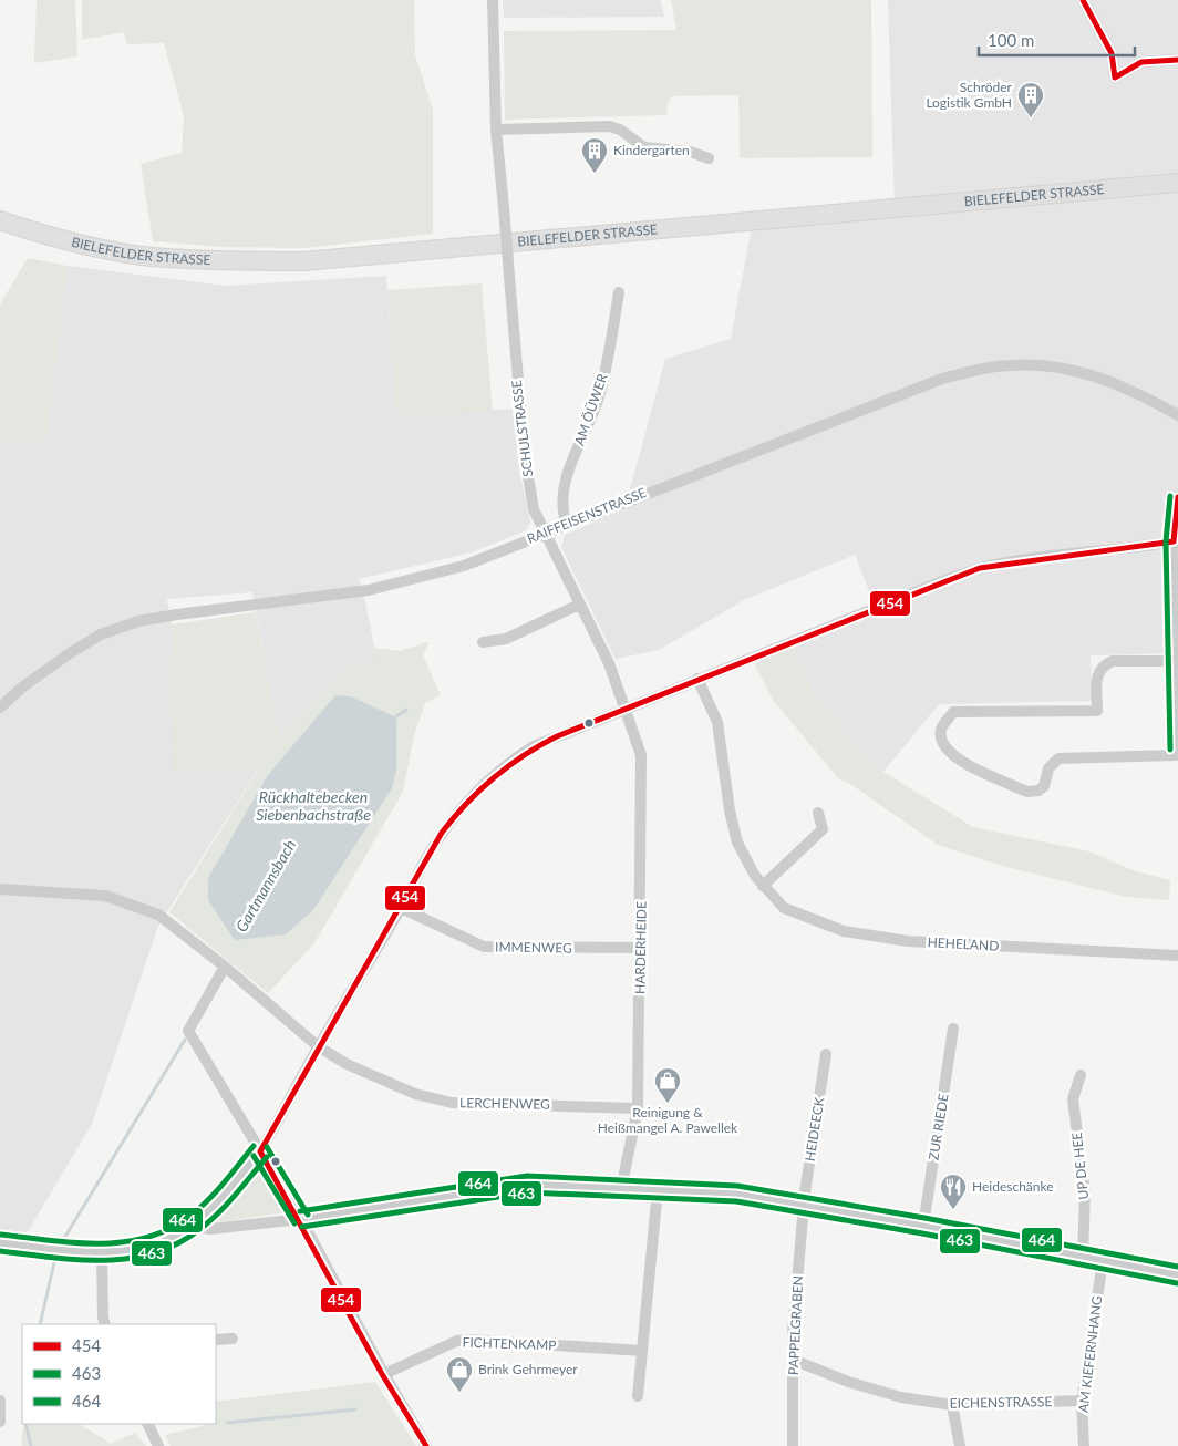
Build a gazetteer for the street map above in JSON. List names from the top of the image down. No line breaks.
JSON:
{"streets":{"main road":["BIELEFELDER STRASSE"],"street":["AM ÖÜWER","SCHULSTRASSE","RAIFFEISENSTRASSE","HEHELAND","IMMENWEG","HARDERHEIDE","LERCHENWEG","ZUR RIEDE","HEIDEECK","UP DE HEE","PAPPELGRABEN","FICHTENKAMP","AM KIEFERNHANG","EICHENSTRASSE"]},"crossings":[["AM ÖÜWER","RAIFFEISENSTRASSE"],["SCHULSTRASSE","RAIFFEISENSTRASSE"],["SCHULSTRASSE","HARDERHEIDE"],["IMMENWEG","HARDERHEIDE"],["HARDERHEIDE","LERCHENWEG"],["HEIDEECK","PAPPELGRABEN"],["PAPPELGRABEN","EICHENSTRASSE"],["AM KIEFERNHANG","EICHENSTRASSE"]],"water":["Rückhaltebecken Siebenbachstraße","Gartmannsbach"],"places":{"building":["Schröder Logistik GmbH","Kindergarten"],"shop":["Reinigung & Heißmangel A. Pawellek","Brink Gehrmeyer"],"restaurant":["Heideschänke"]},"lines":["transit line 454","transit line 463","transit line 464"],"legend":["454","463","464"],"scale_bar":"100 m"}
